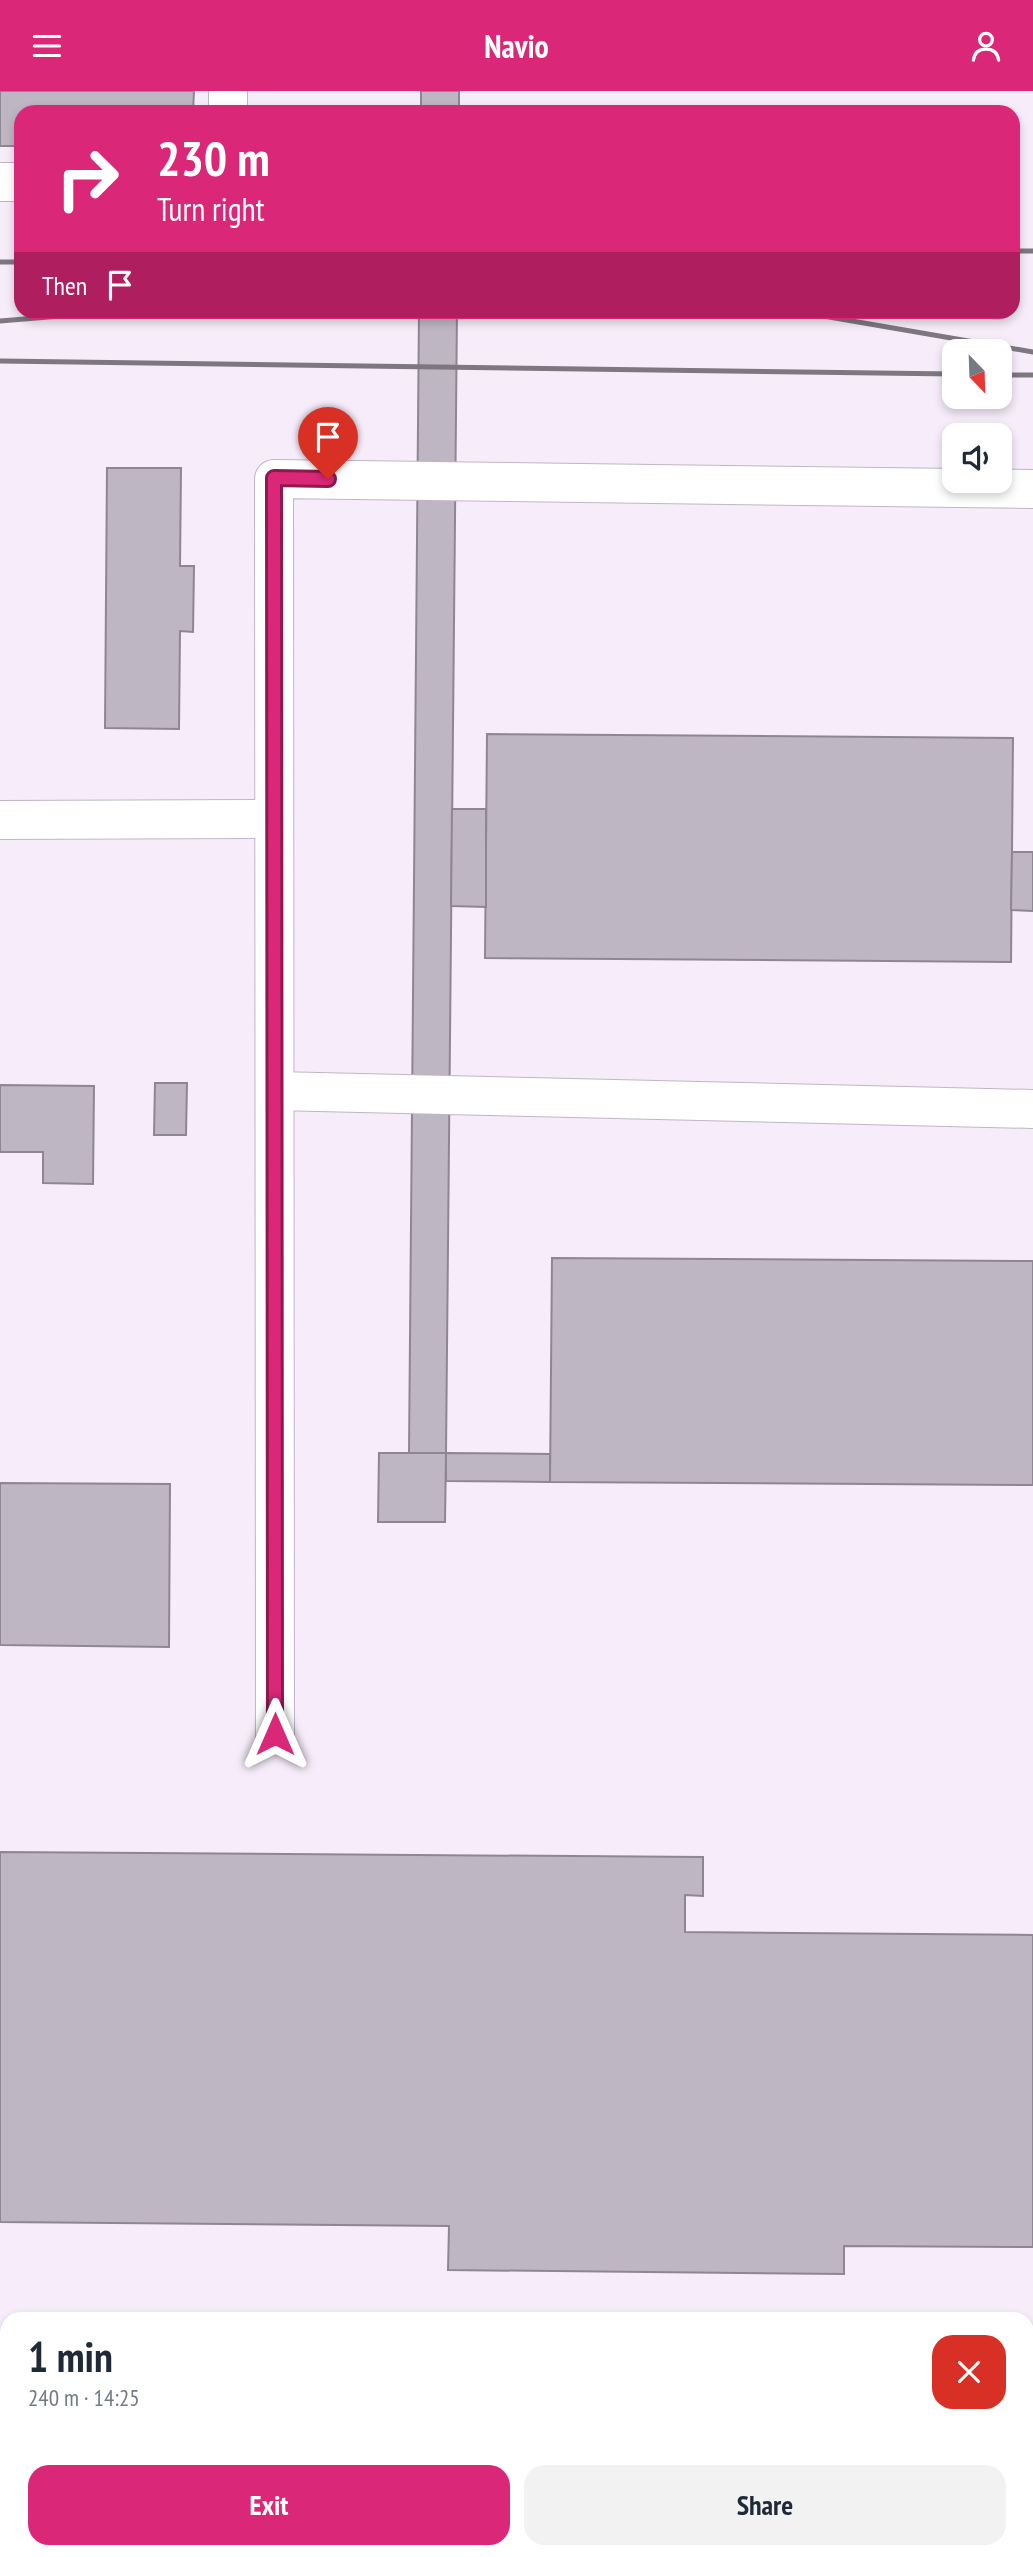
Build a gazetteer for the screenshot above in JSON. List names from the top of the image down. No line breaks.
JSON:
{"north":"bottom right","page":{"header":"Navio","turn":["230 m","Turn right"],"then":"Then","heading":["1 min","240 m · 14:25"],"buttons":["Exit","Share"]}}
